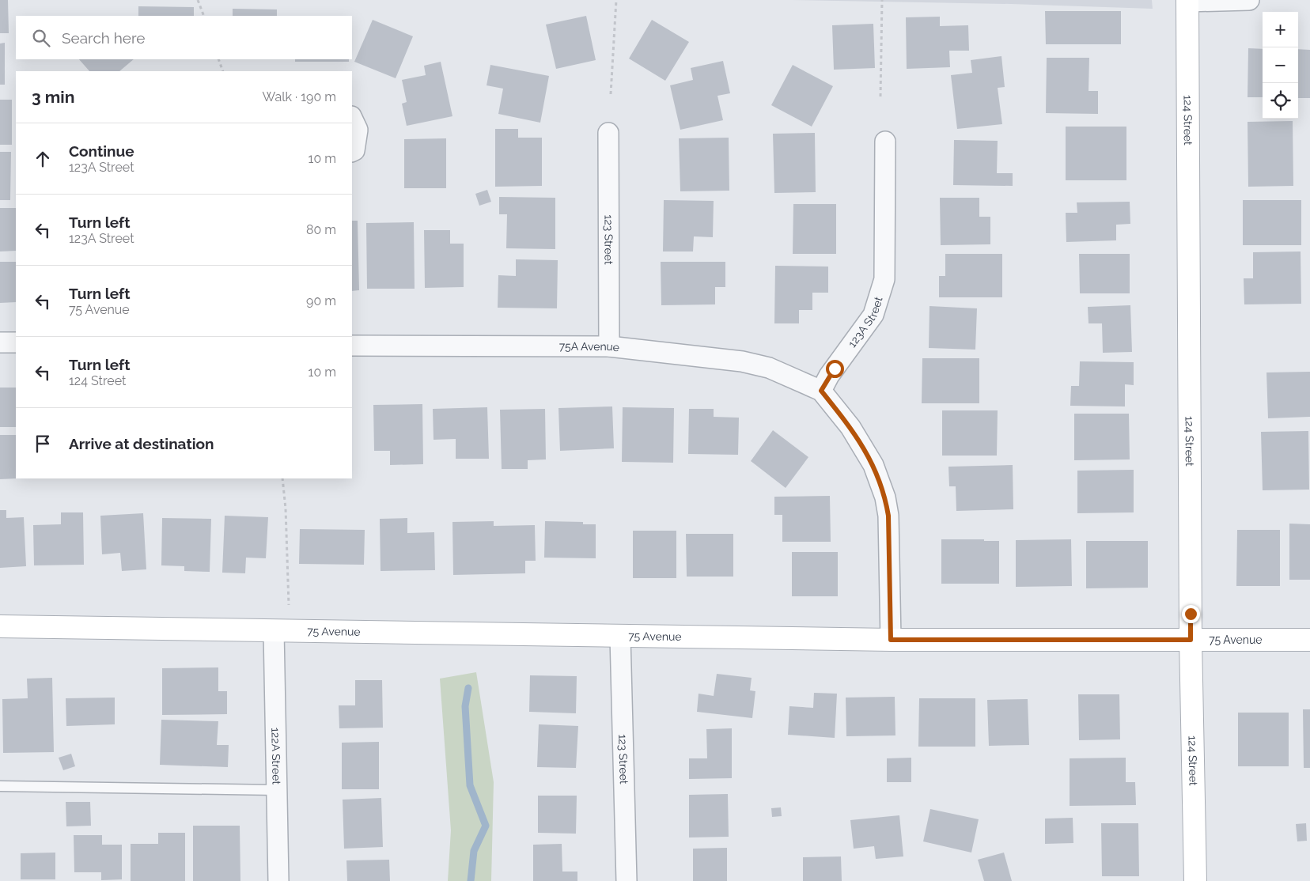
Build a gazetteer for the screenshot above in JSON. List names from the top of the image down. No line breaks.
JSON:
{"streets":{"street":["124 Street","123 Street","123A Street","75A Avenue","75 Avenue","122A Street"]},"crossings":[["124 Street","75 Avenue"],["123 Street","75A Avenue"],["123 Street","75 Avenue"],["123A Street","75A Avenue"],["75 Avenue","122A Street"]],"page":{"map_buttons":["+","−"],"search":"Search here","heading":["3 min","Walk · 190 m"],"list":[["Continue","123A Street","10 m"],["Turn left","123A Street","80 m"],["Turn left","75 Avenue","90 m"],["Turn left","124 Street","10 m"],"Arrive at destination"]}}
